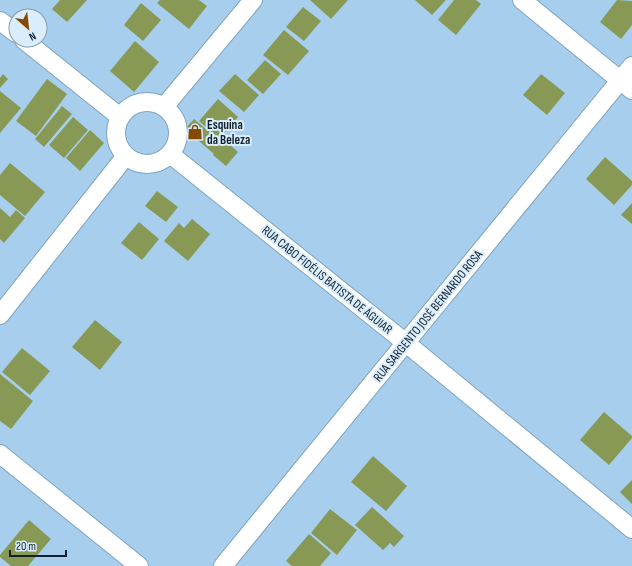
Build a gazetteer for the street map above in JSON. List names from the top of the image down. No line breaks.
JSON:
{"streets":{"street":["RUA CABO FIDÉLIS BATISTA DE ÁGUIAR","RUA SARGENTO JOSÉ BERNARDO ROSA"]},"crossings":[["RUA CABO FIDÉLIS BATISTA DE ÁGUIAR","RUA SARGENTO JOSÉ BERNARDO ROSA"]],"places":{"shop":["Esquina da Beleza"]},"scale_bar":"20 m","north":"bottom right"}
